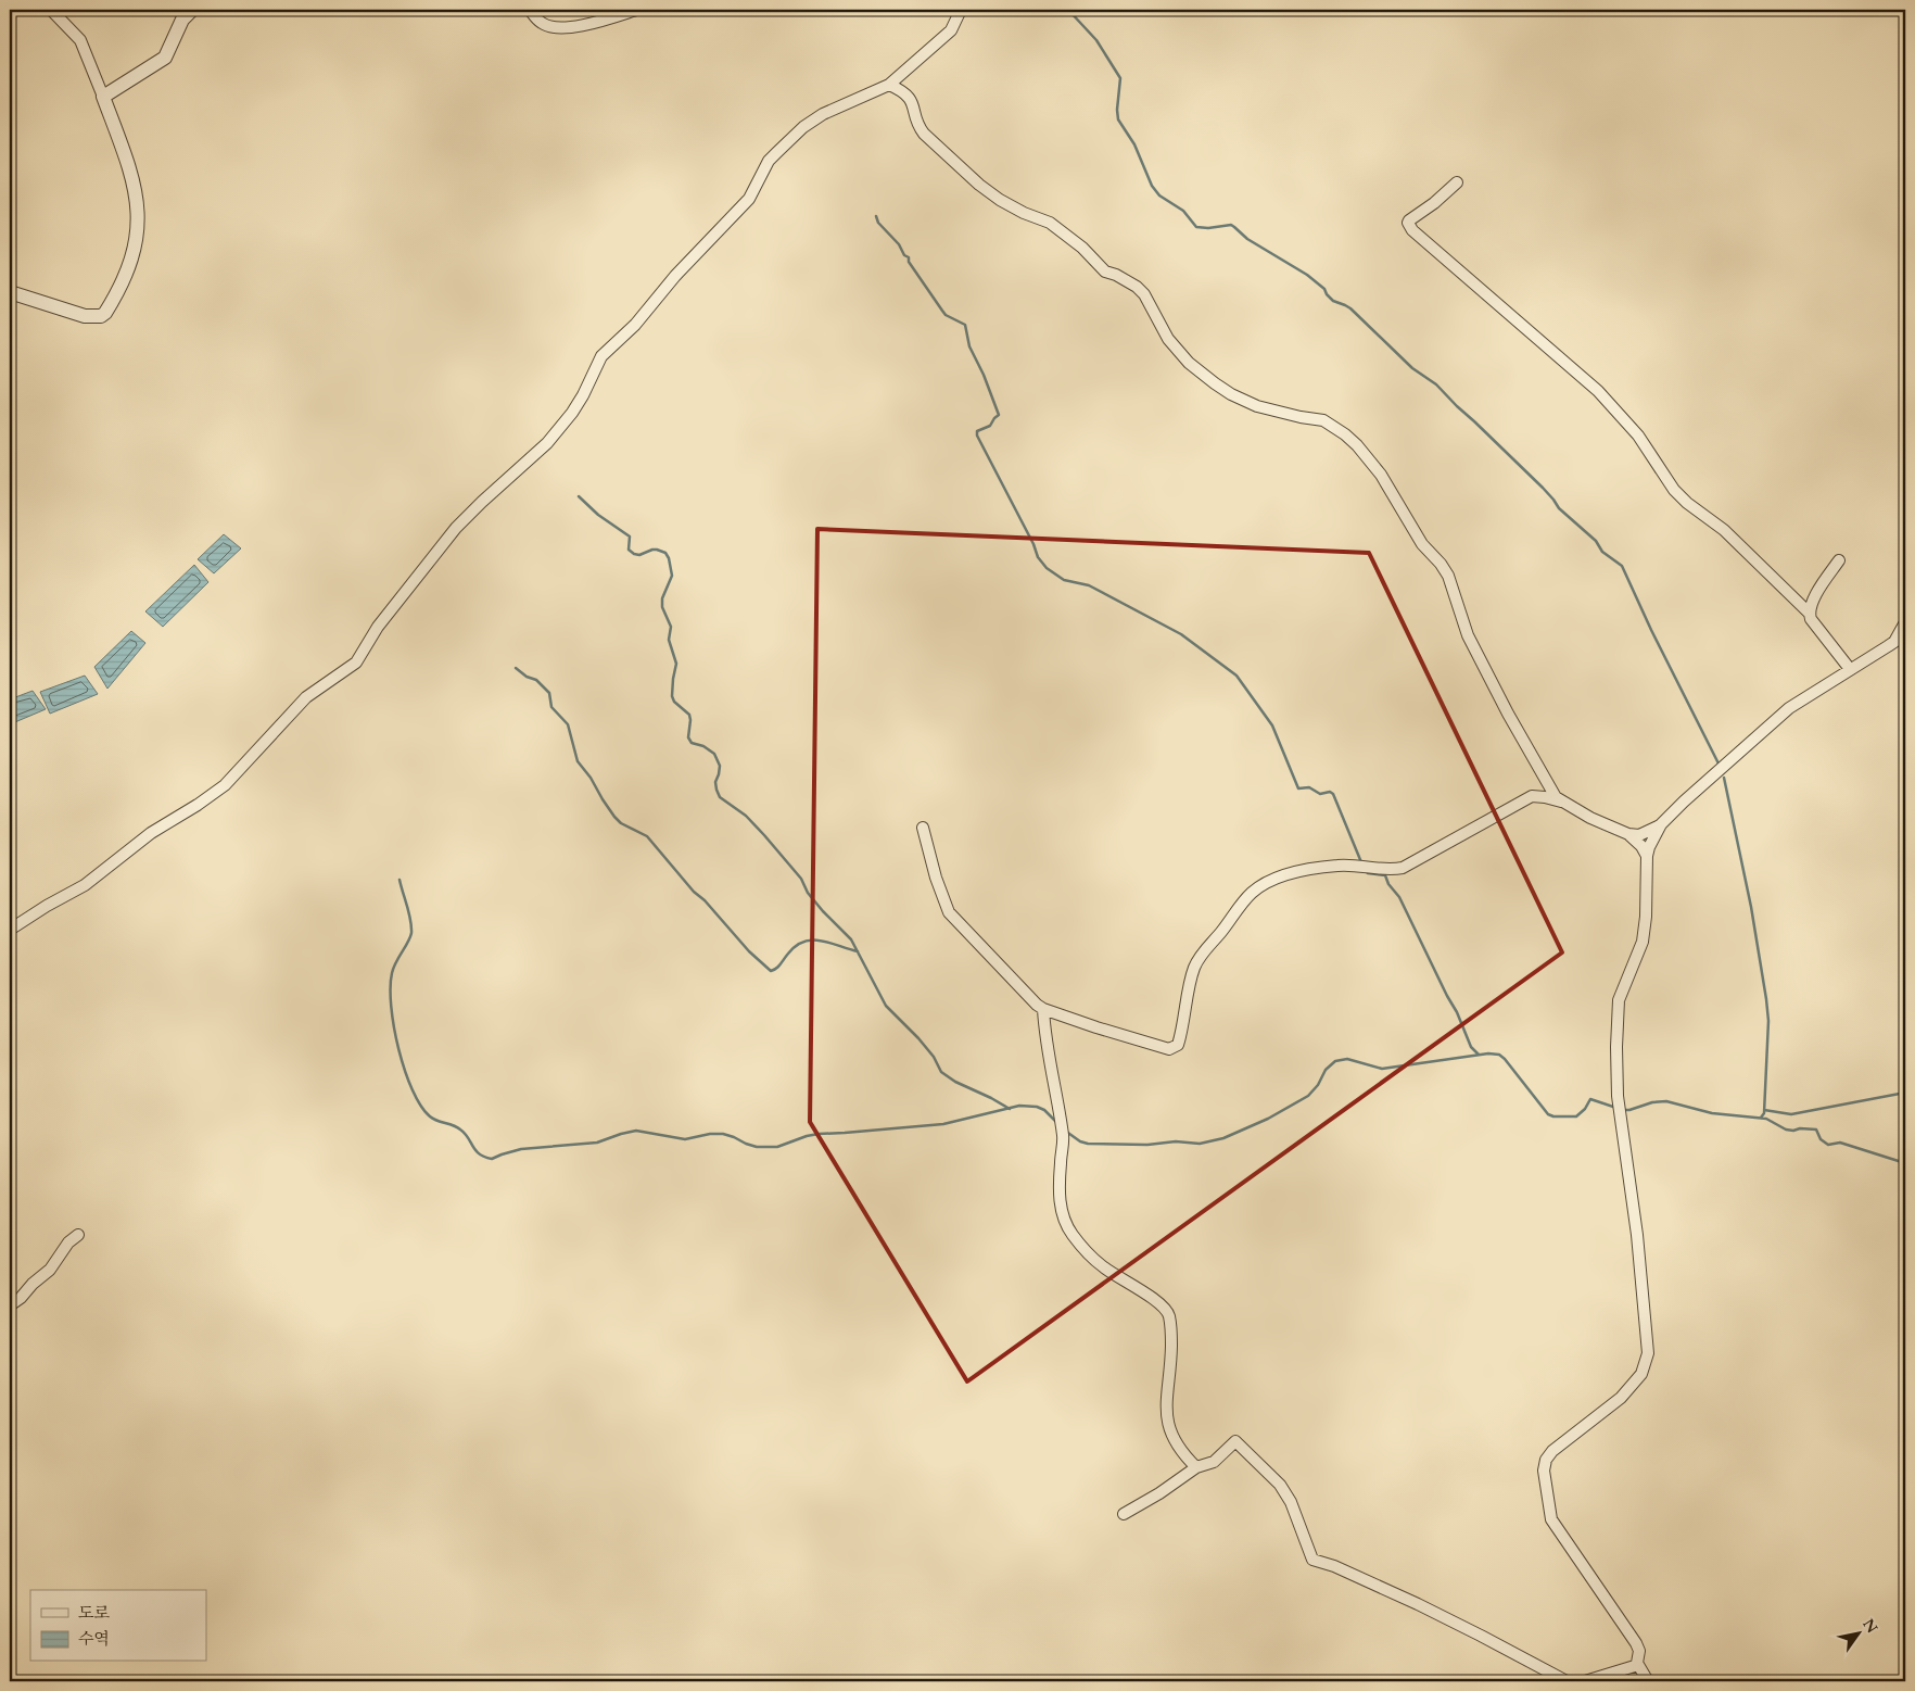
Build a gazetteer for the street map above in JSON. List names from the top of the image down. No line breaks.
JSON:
{"legend":["도로","수역"],"north":"top right"}
